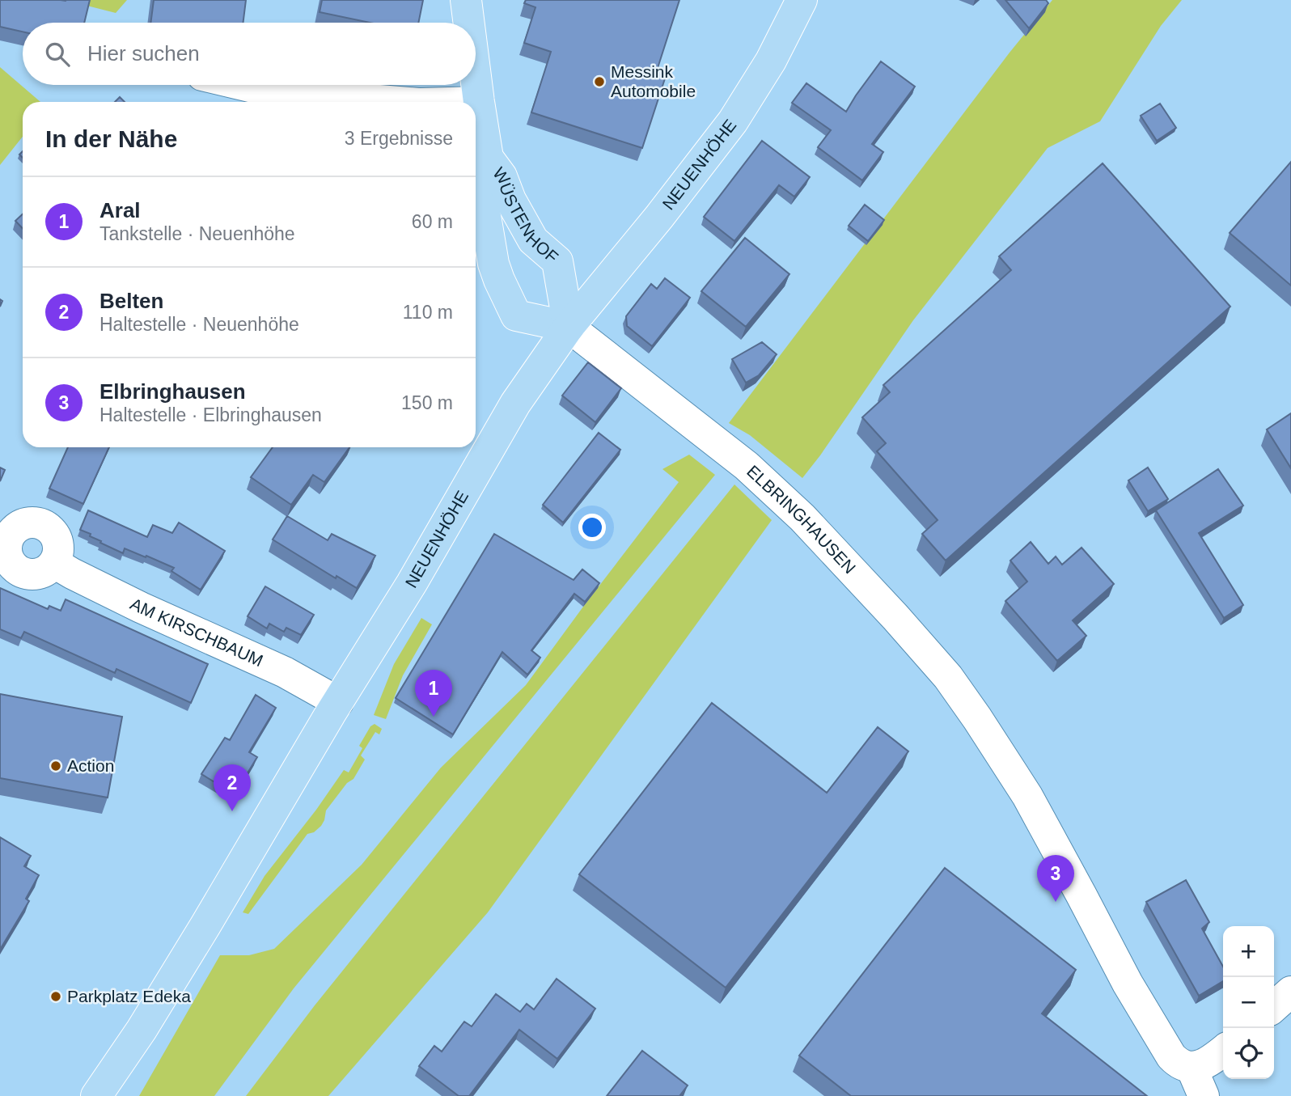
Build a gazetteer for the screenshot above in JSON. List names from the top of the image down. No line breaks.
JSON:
{"streets":{"main road":["NEUENHÖHE","WÜSTENHOF"],"street":["ELBRINGHAUSEN","AM KIRSCHBAUM"]},"crossings":[["NEUENHÖHE","WÜSTENHOF"],["NEUENHÖHE","ELBRINGHAUSEN"],["NEUENHÖHE","AM KIRSCHBAUM"],["WÜSTENHOF","ELBRINGHAUSEN"]],"places":["Messink Automobile","Action","Parkplatz Edeka"],"page":{"search":"Hier suchen","heading":["In der Nähe","3 Ergebnisse"],"list":[{"mark":"1","name":"Aral","note":"Tankstelle · Neuenhöhe","value":"60 m"},{"mark":"2","name":"Belten","note":"Haltestelle · Neuenhöhe","value":"110 m"},{"mark":"3","name":"Elbringhausen","note":"Haltestelle · Elbringhausen","value":"150 m"}],"pins":["1","2","3"],"map_buttons":["+","−"]}}
